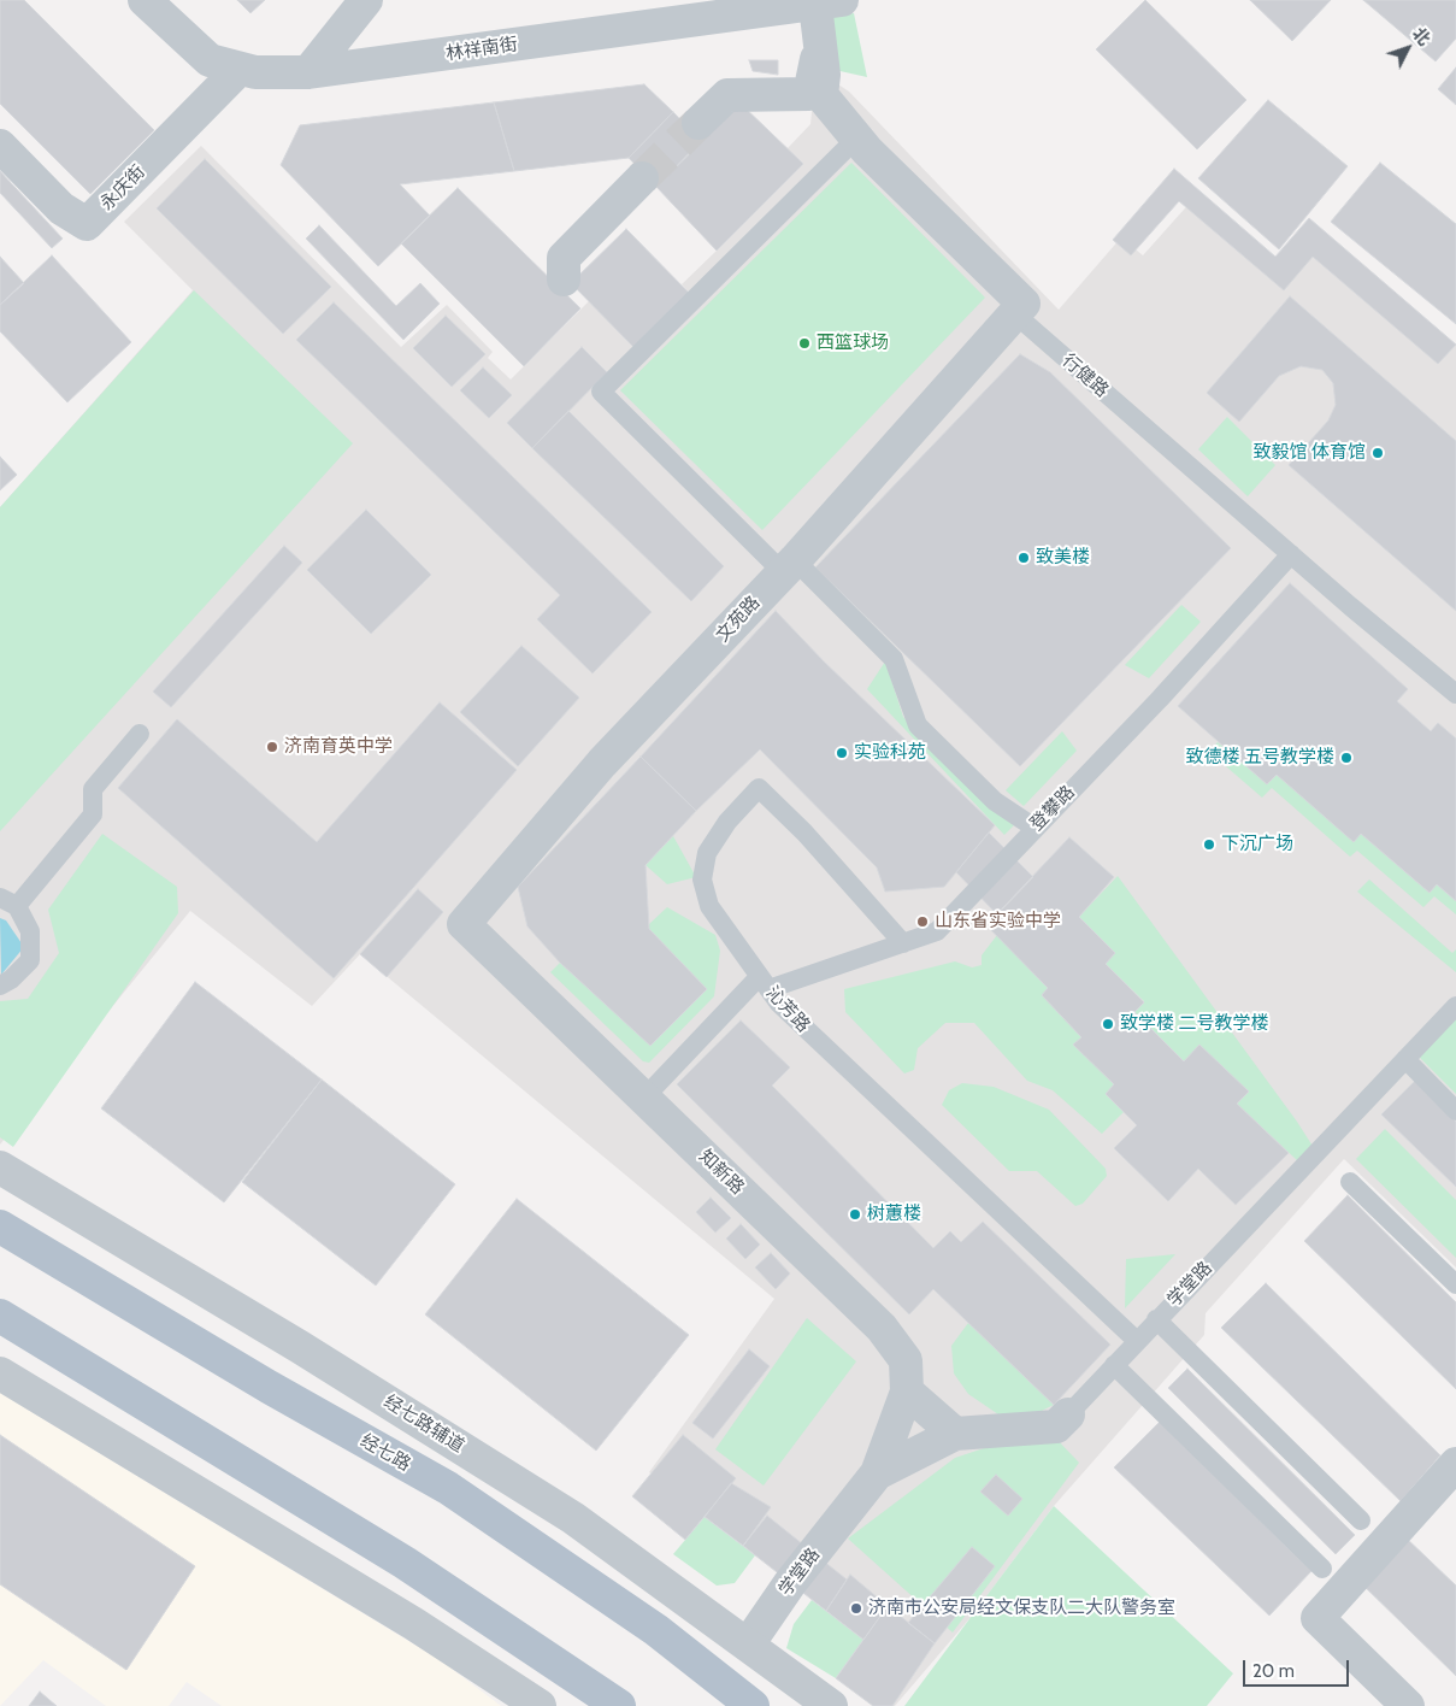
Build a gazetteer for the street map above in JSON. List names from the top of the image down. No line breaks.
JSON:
{"streets":{"main road":["经七路"],"street":["林祥南街","永庆街","文苑路","知新路","学堂路","经七路辅道"],"lane":["行健路","登攀路","沁芳路"]},"crossings":[["林祥南街","永庆街"],["行健路","文苑路"],["行健路","登攀路"],["文苑路","知新路"],["登攀路","沁芳路"],["登攀路","知新路"],["沁芳路","学堂路"],["知新路","学堂路"],["学堂路","经七路辅道"]],"places":["西篮球场","致毅馆 体育馆","致美楼","济南育英中学","实验科苑","致德楼 五号教学楼","下沉广场","山东省实验中学","致学楼 二号教学楼","树蕙楼","济南市公安局经文保支队二大队警务室"],"scale_bar":"20 m","north":"top right"}
